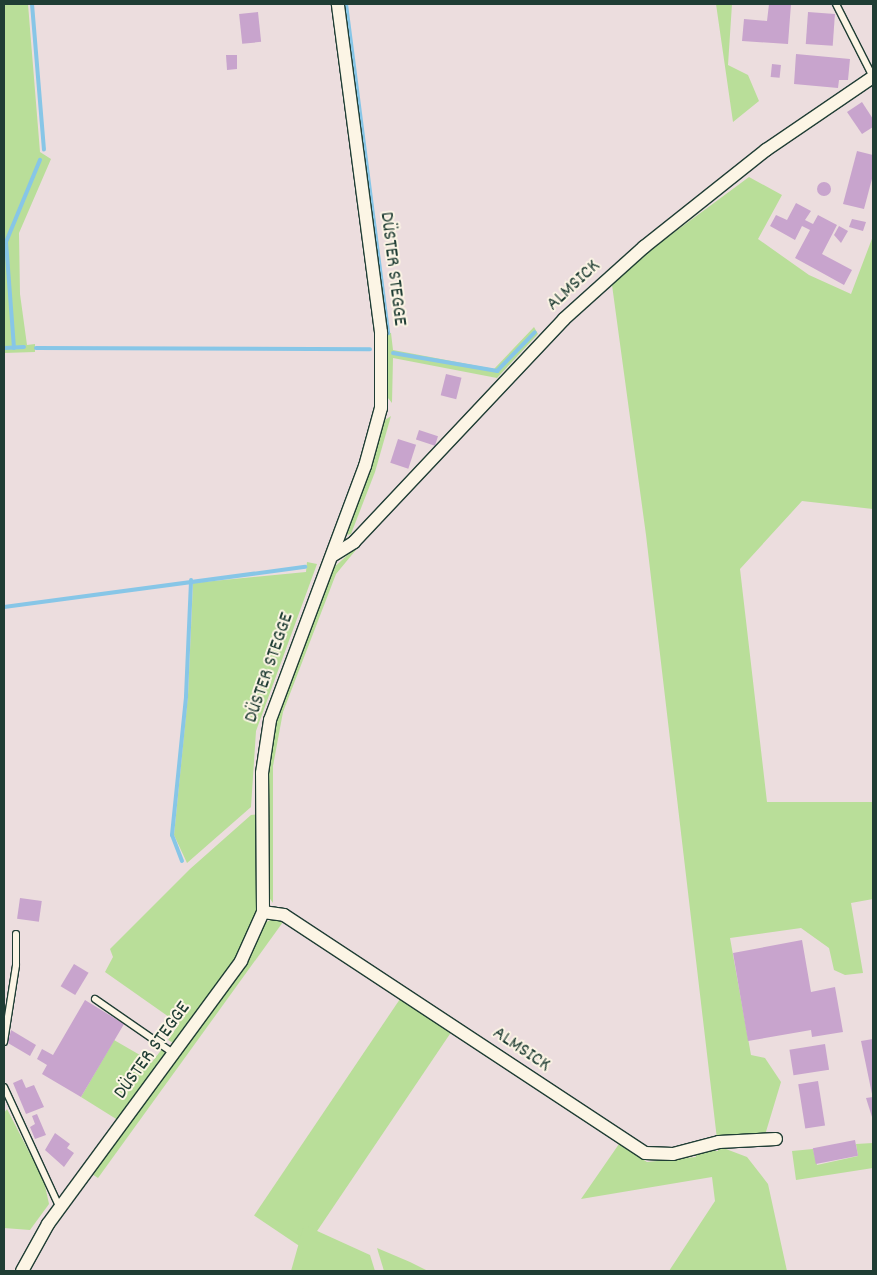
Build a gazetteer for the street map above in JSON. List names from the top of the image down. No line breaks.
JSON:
{"streets":{"street":["DÜSTER STEGGE","ALMSICK"]},"crossings":[["DÜSTER STEGGE","ALMSICK"]]}
